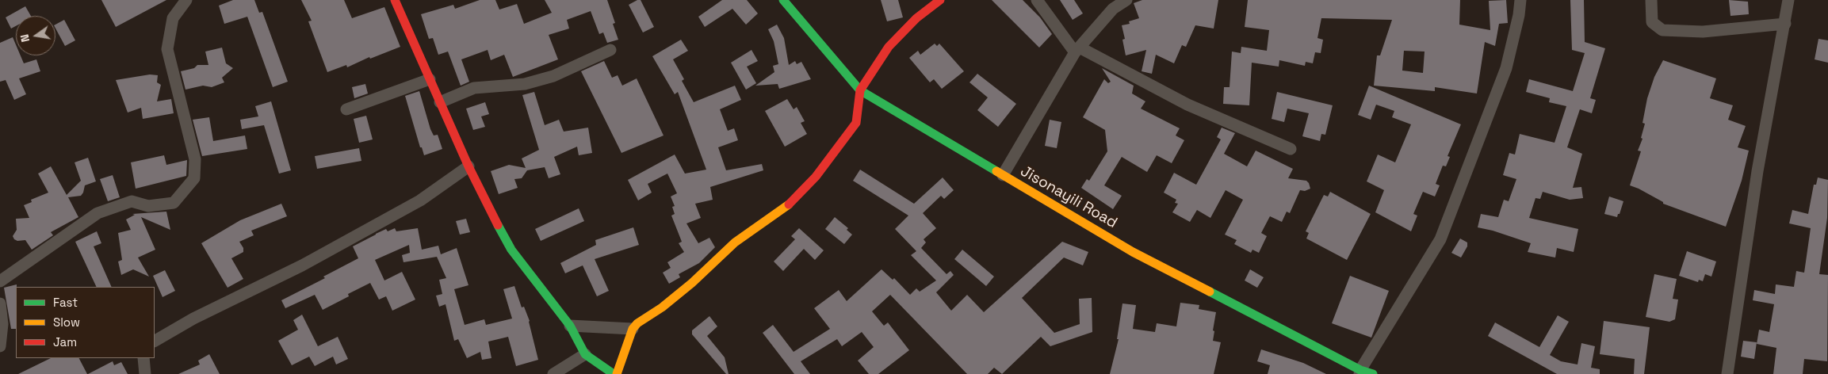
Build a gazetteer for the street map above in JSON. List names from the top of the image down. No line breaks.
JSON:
{"streets":{"street":["Jisonayili Road"]},"legend":["Fast","Slow","Jam"],"north":"left"}
